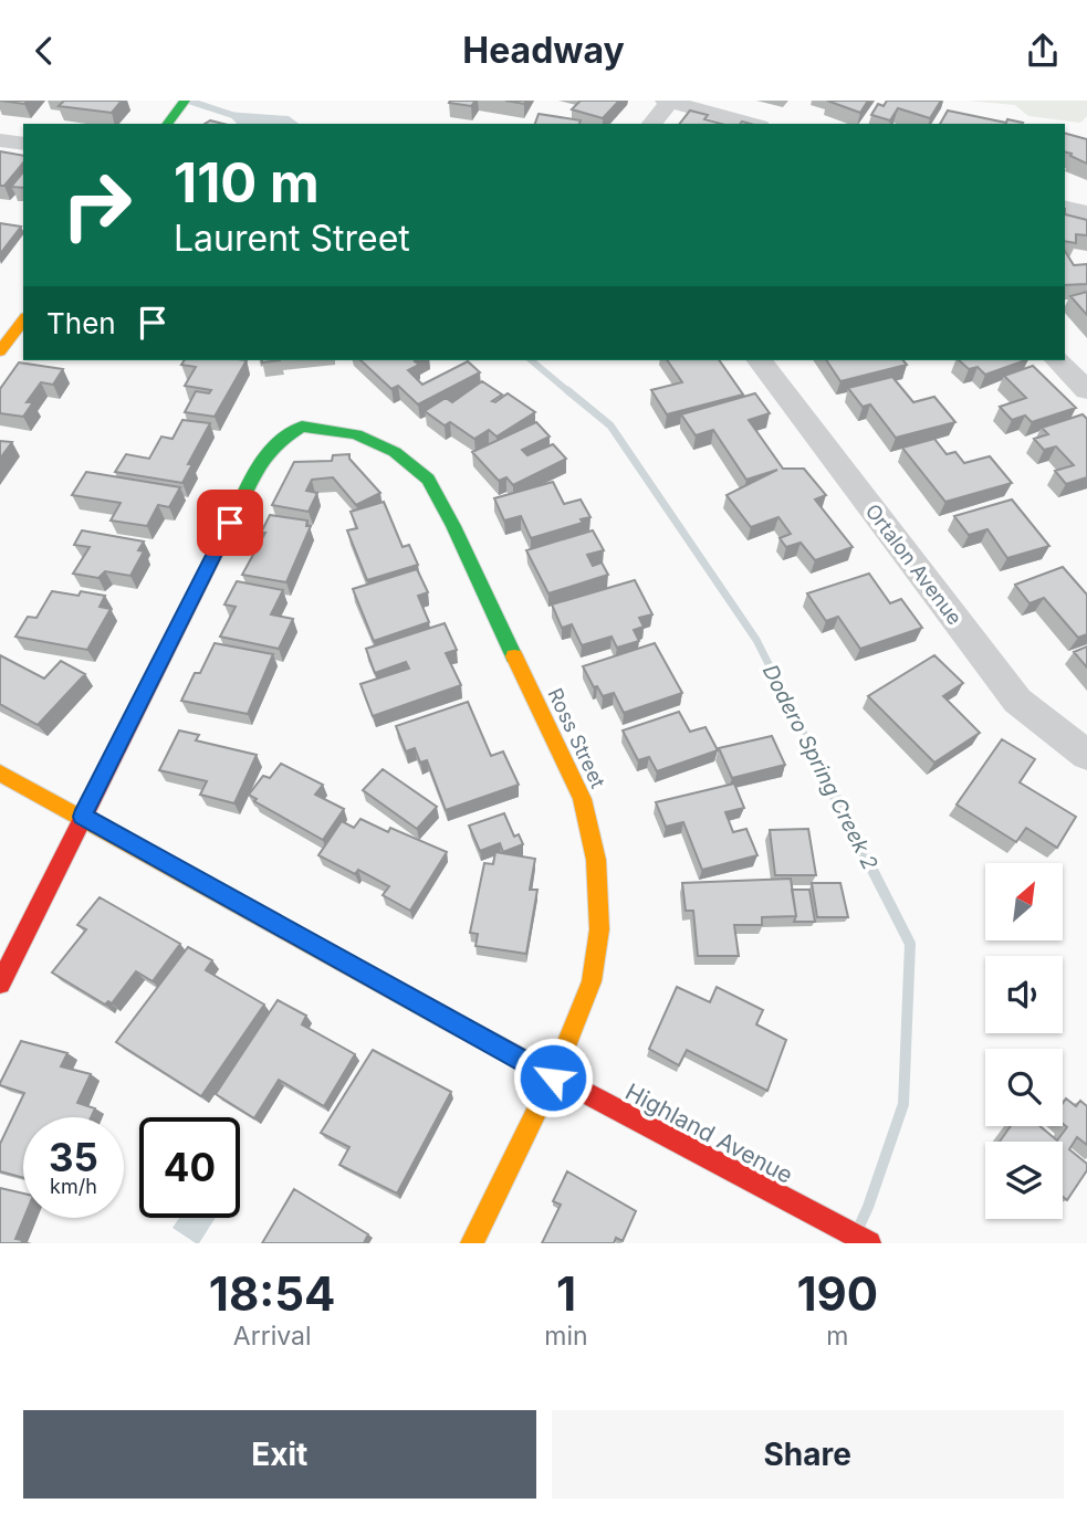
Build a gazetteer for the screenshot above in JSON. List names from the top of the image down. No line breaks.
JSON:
{"streets":{"street":["Ortalon Avenue","Ross Street","Highland Avenue"]},"crossings":[["Ross Street","Highland Avenue"]],"water":["Dodero Spring Creek 2"],"north":"top right","page":{"header":"Headway","turn":["110 m","Laurent Street"],"then":"Then","speed":"35 km/h","limit":"40","eta":["18:54","Arrival","1","min","190","m"],"buttons":["Exit","Share"]}}
